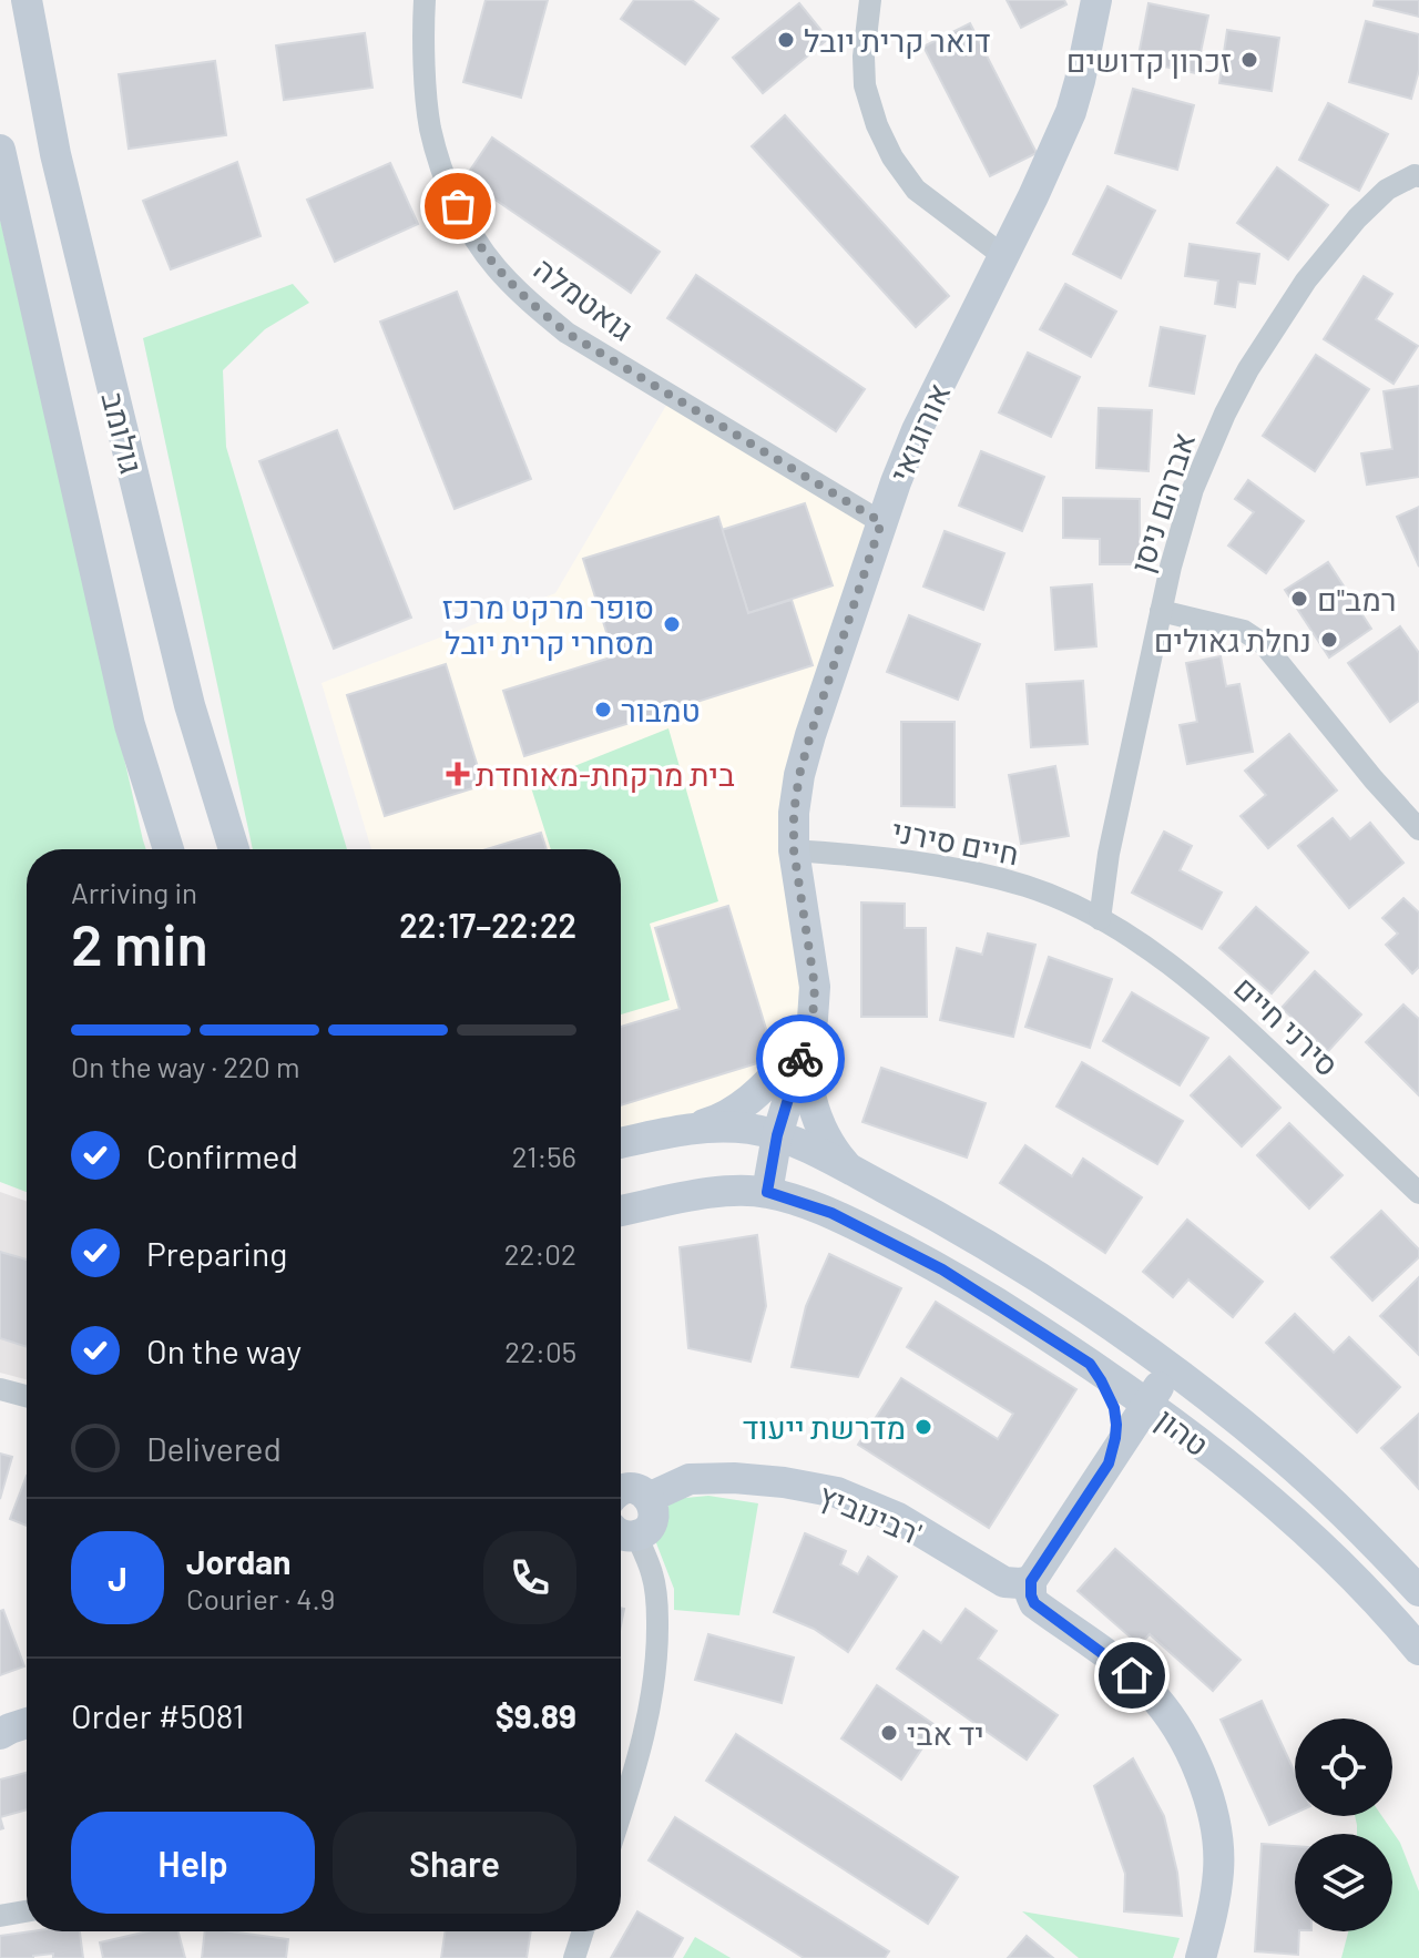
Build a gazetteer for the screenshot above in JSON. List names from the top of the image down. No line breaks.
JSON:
{"streets":{"main road":["גולומב","אורוגואי","טהון","רבינוביץ'"],"street":["גואטמלה","אברהם ניסן","חיים סירני","סירני חיים"]},"crossings":[["גואטמלה","אורוגואי"],["אורוגואי","חיים סירני"],["אורוגואי","טהון"],["אברהם ניסן","חיים סירני"],["אברהם ניסן","סירני חיים"],["חיים סירני","סירני חיים"]],"places":{"other":["דואר קרית יובל","זכרון קדושים","רמב\"ם","סופר מרקט מרכז מסחרי קרית יובל","נחלת גאולים","טמבור","מדרשת ייעוד","יד אבי"],"health":["בית מרקחת-מאוחדת"]},"page":{"heading":["2 min","Arriving in","22:17–22:22"],"panel":["Jordan","Courier · 4.9","Order #5081","$9.89"],"bar":"On the way · 220 m","list":[["Confirmed","21:56"],["Preparing","22:02"],["On the way","22:05"],"Delivered"],"round":"J","buttons":["Help","Share"]}}
